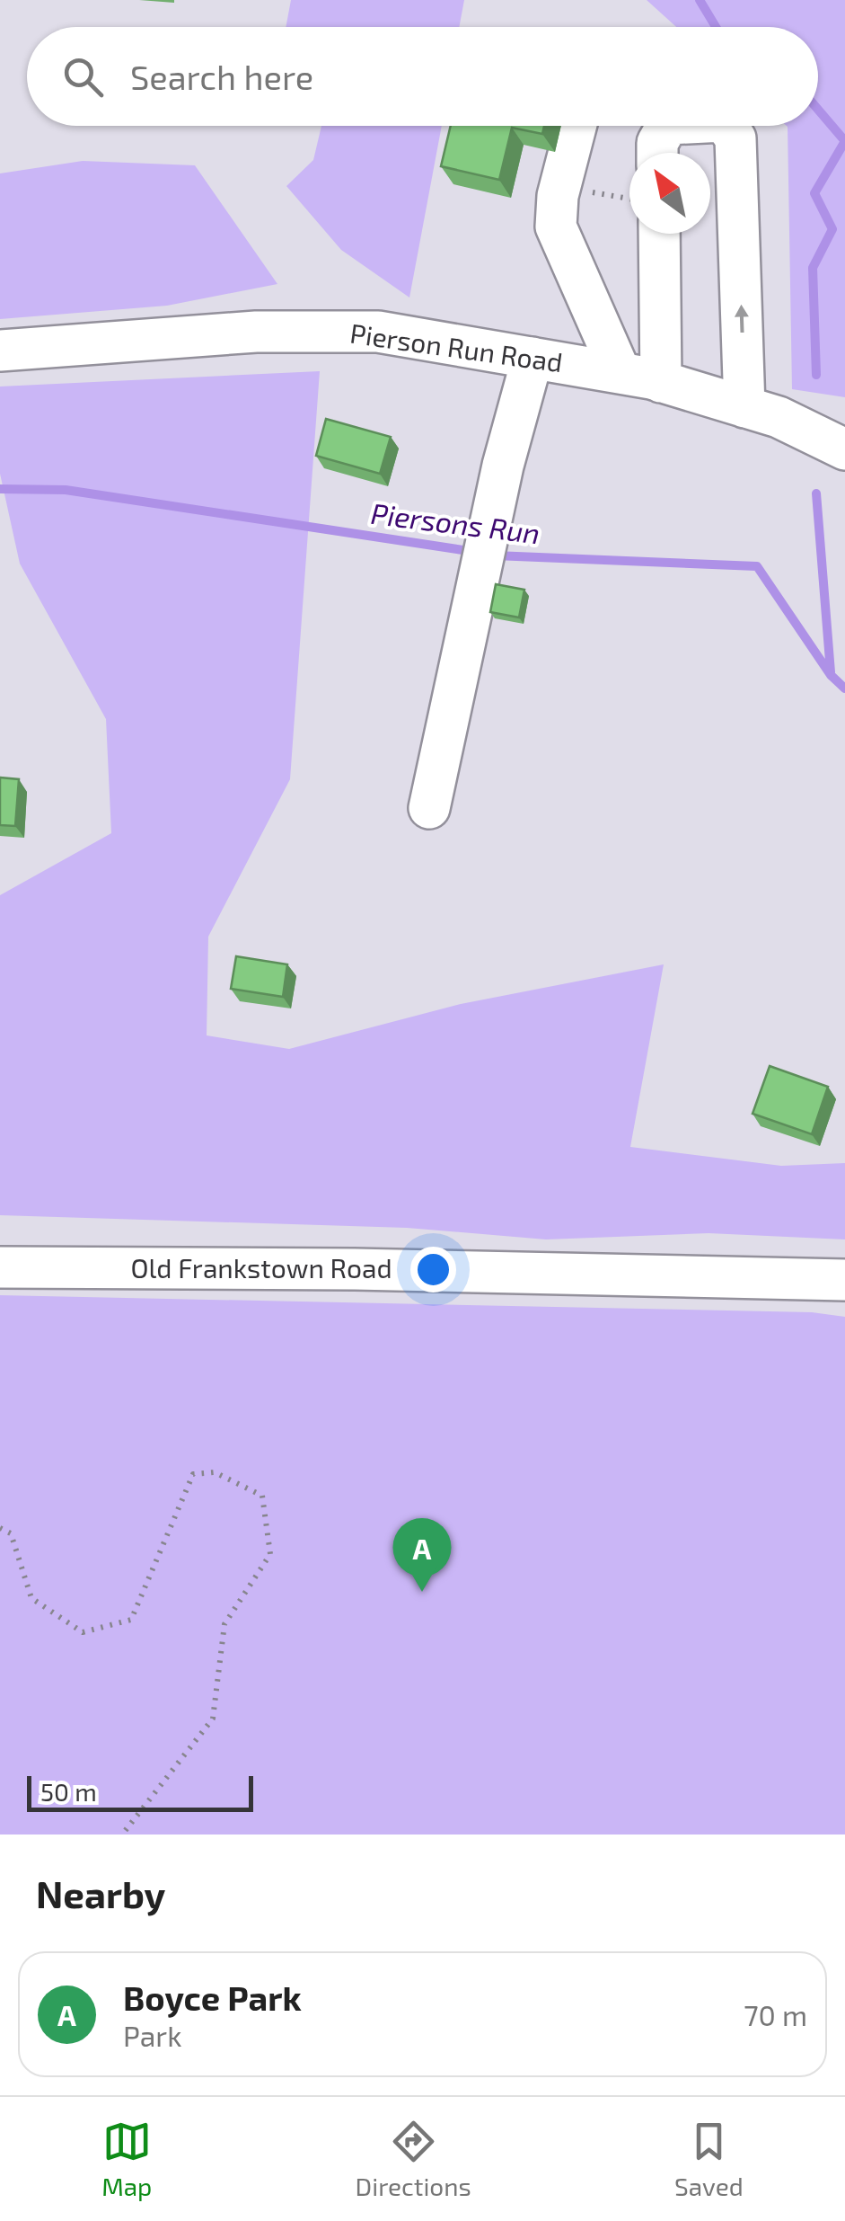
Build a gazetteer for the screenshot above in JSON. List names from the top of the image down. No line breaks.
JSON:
{"streets":{"street":["Pierson Run Road","Old Frankstown Road"]},"water":["Piersons Run"],"scale_bar":"50 m","north":"top left","page":{"search":"Search here","pins":"A","scale":"50 m","heading":"Nearby","list":[{"mark":"A","name":"Boyce Park","note":"Park","value":"70 m"}],"nav":["Map","Directions","Saved"]}}
